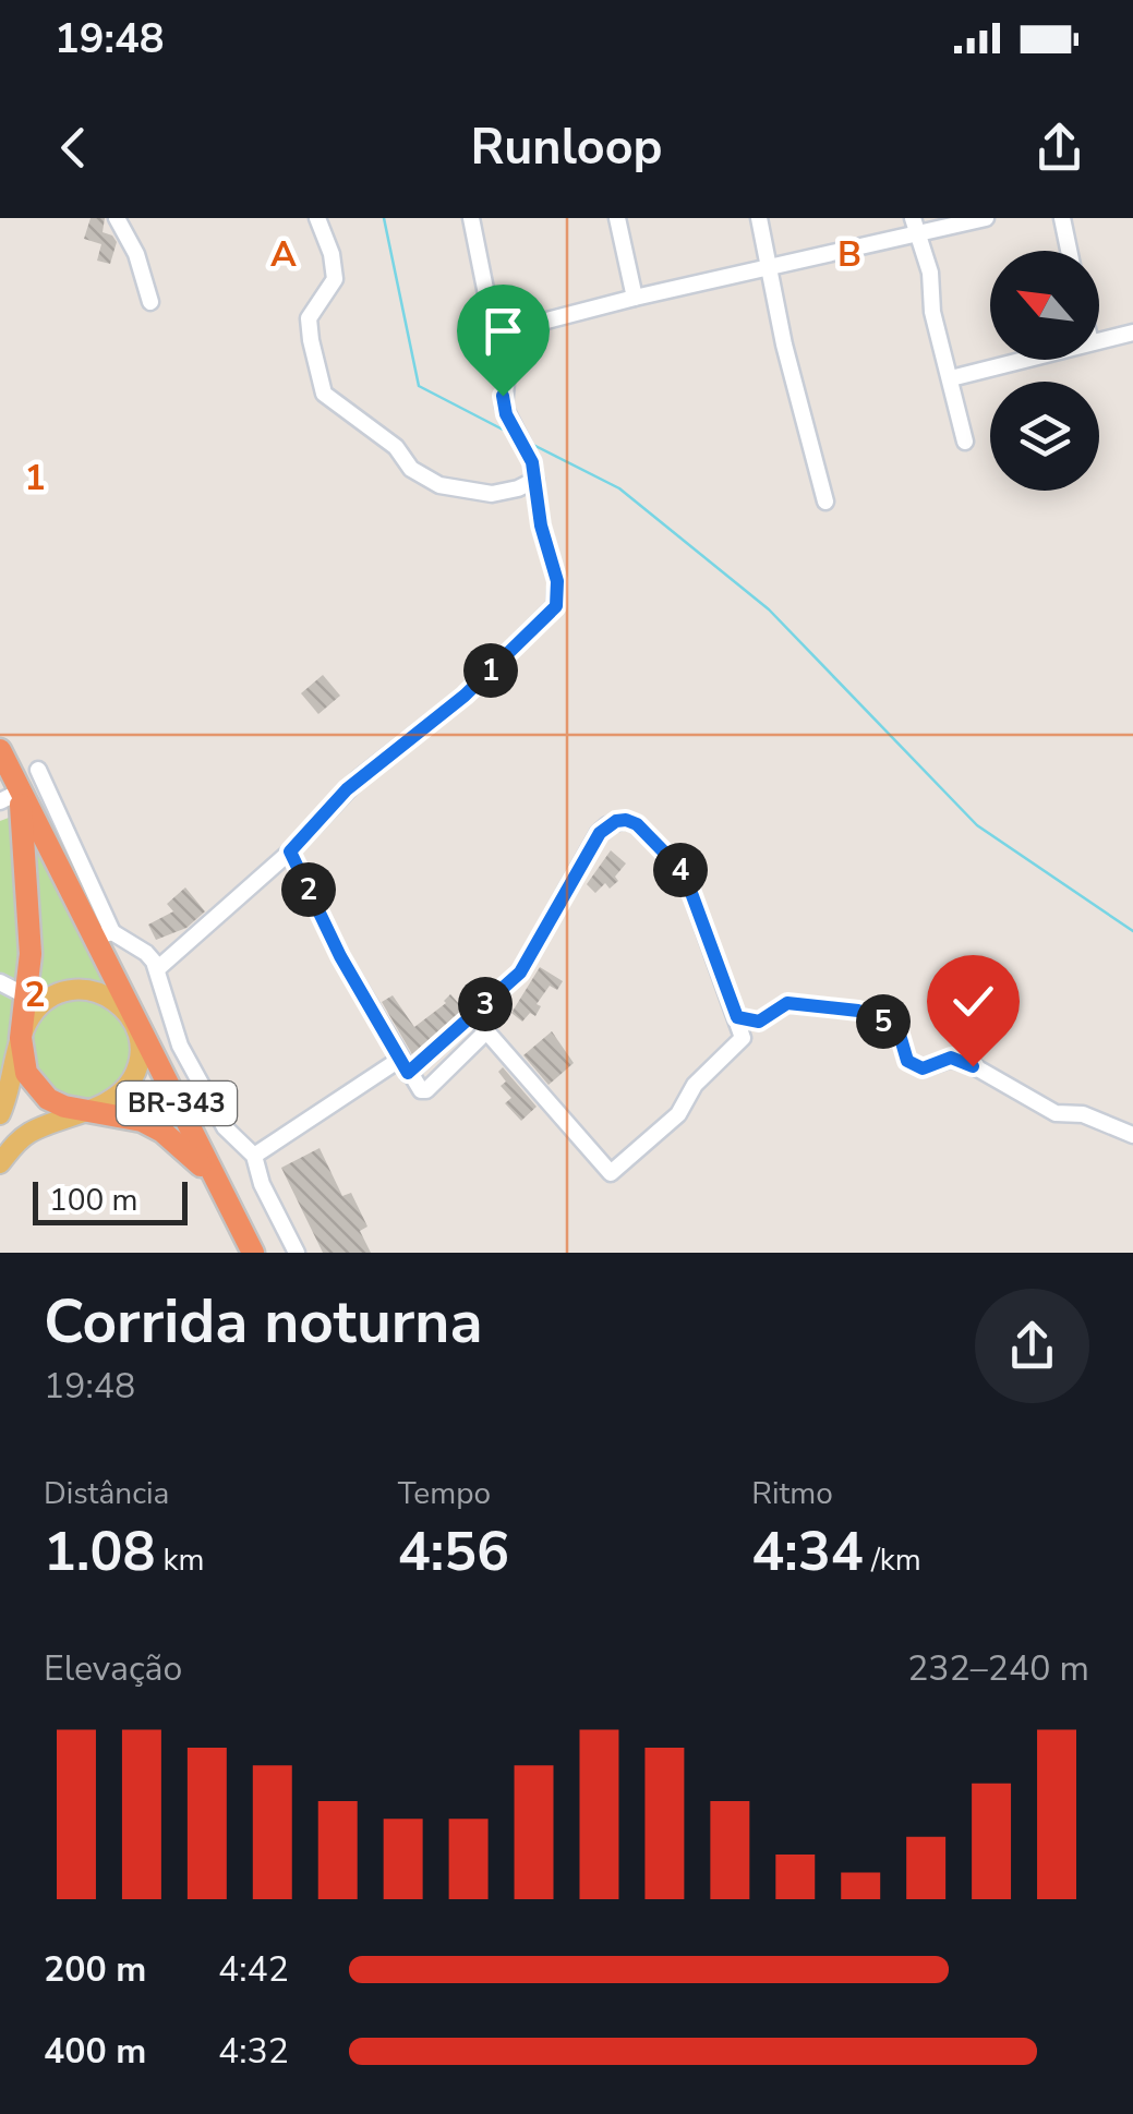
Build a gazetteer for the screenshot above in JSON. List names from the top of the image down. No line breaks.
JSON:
{"streets":{"highway":["BR-343"]},"scale_bar":"100 m","north":"top left","page":{"status":"19:48","header":"Runloop","pins":["1","4","2","3","5"],"scale":"100 m","heading":["Corrida noturna","19:48"],"stats":[["Distância","1.08 km"],["Tempo","4:56"],["Ritmo","4:34 /km"]],"chart":["Elevação","232–240 m"],"list":[{"name":"200 m","note":"4:42"},{"name":"400 m","note":"4:32"}]},"grid":{"columns":["A","B"],"rows":["1","2"]}}
